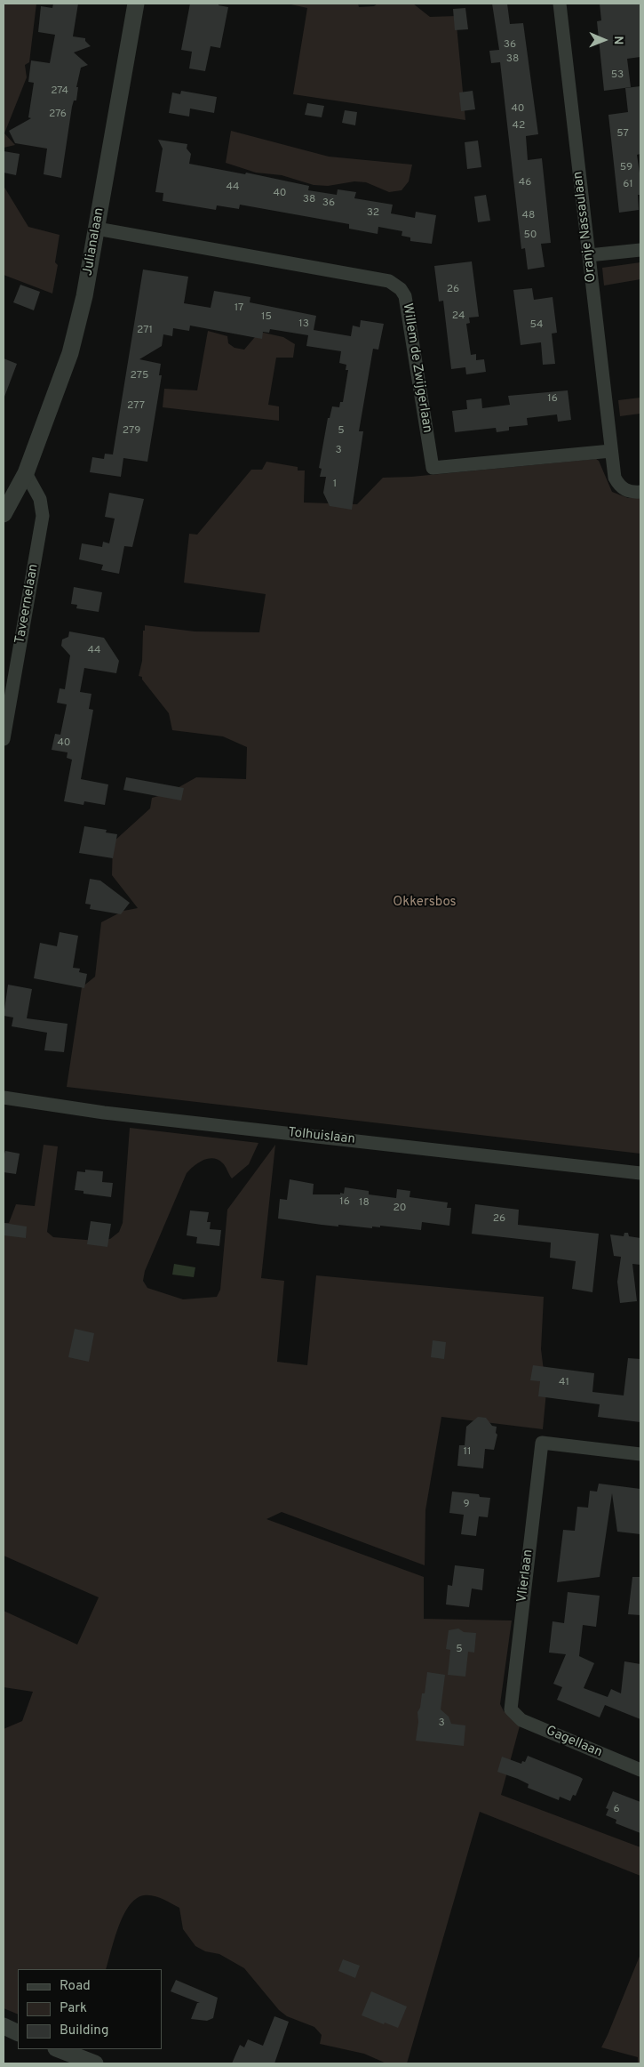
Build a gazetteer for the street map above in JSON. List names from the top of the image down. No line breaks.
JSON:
{"streets":{"street":["Oranje Nassaulaan","Julianalaan","Willem de Zwijgerlaan","Taveernelaan","Tolhuislaan","Vlierlaan","Gagellaan"]},"crossings":[["Oranje Nassaulaan","Willem de Zwijgerlaan"],["Julianalaan","Willem de Zwijgerlaan"],["Julianalaan","Taveernelaan"],["Vlierlaan","Gagellaan"]],"parks":["Okkersbos"],"house_numbers":["36","38","53","274","40","276","42","57","59","46","61","44","40","38","36","32","48","50","26","17","24","15","13","54","271","275","16","277","279","5","3","1","44","40","16","18","20","26","41","11","9","5","3","6"],"legend":["Road","Park","Building"],"north":"right"}
